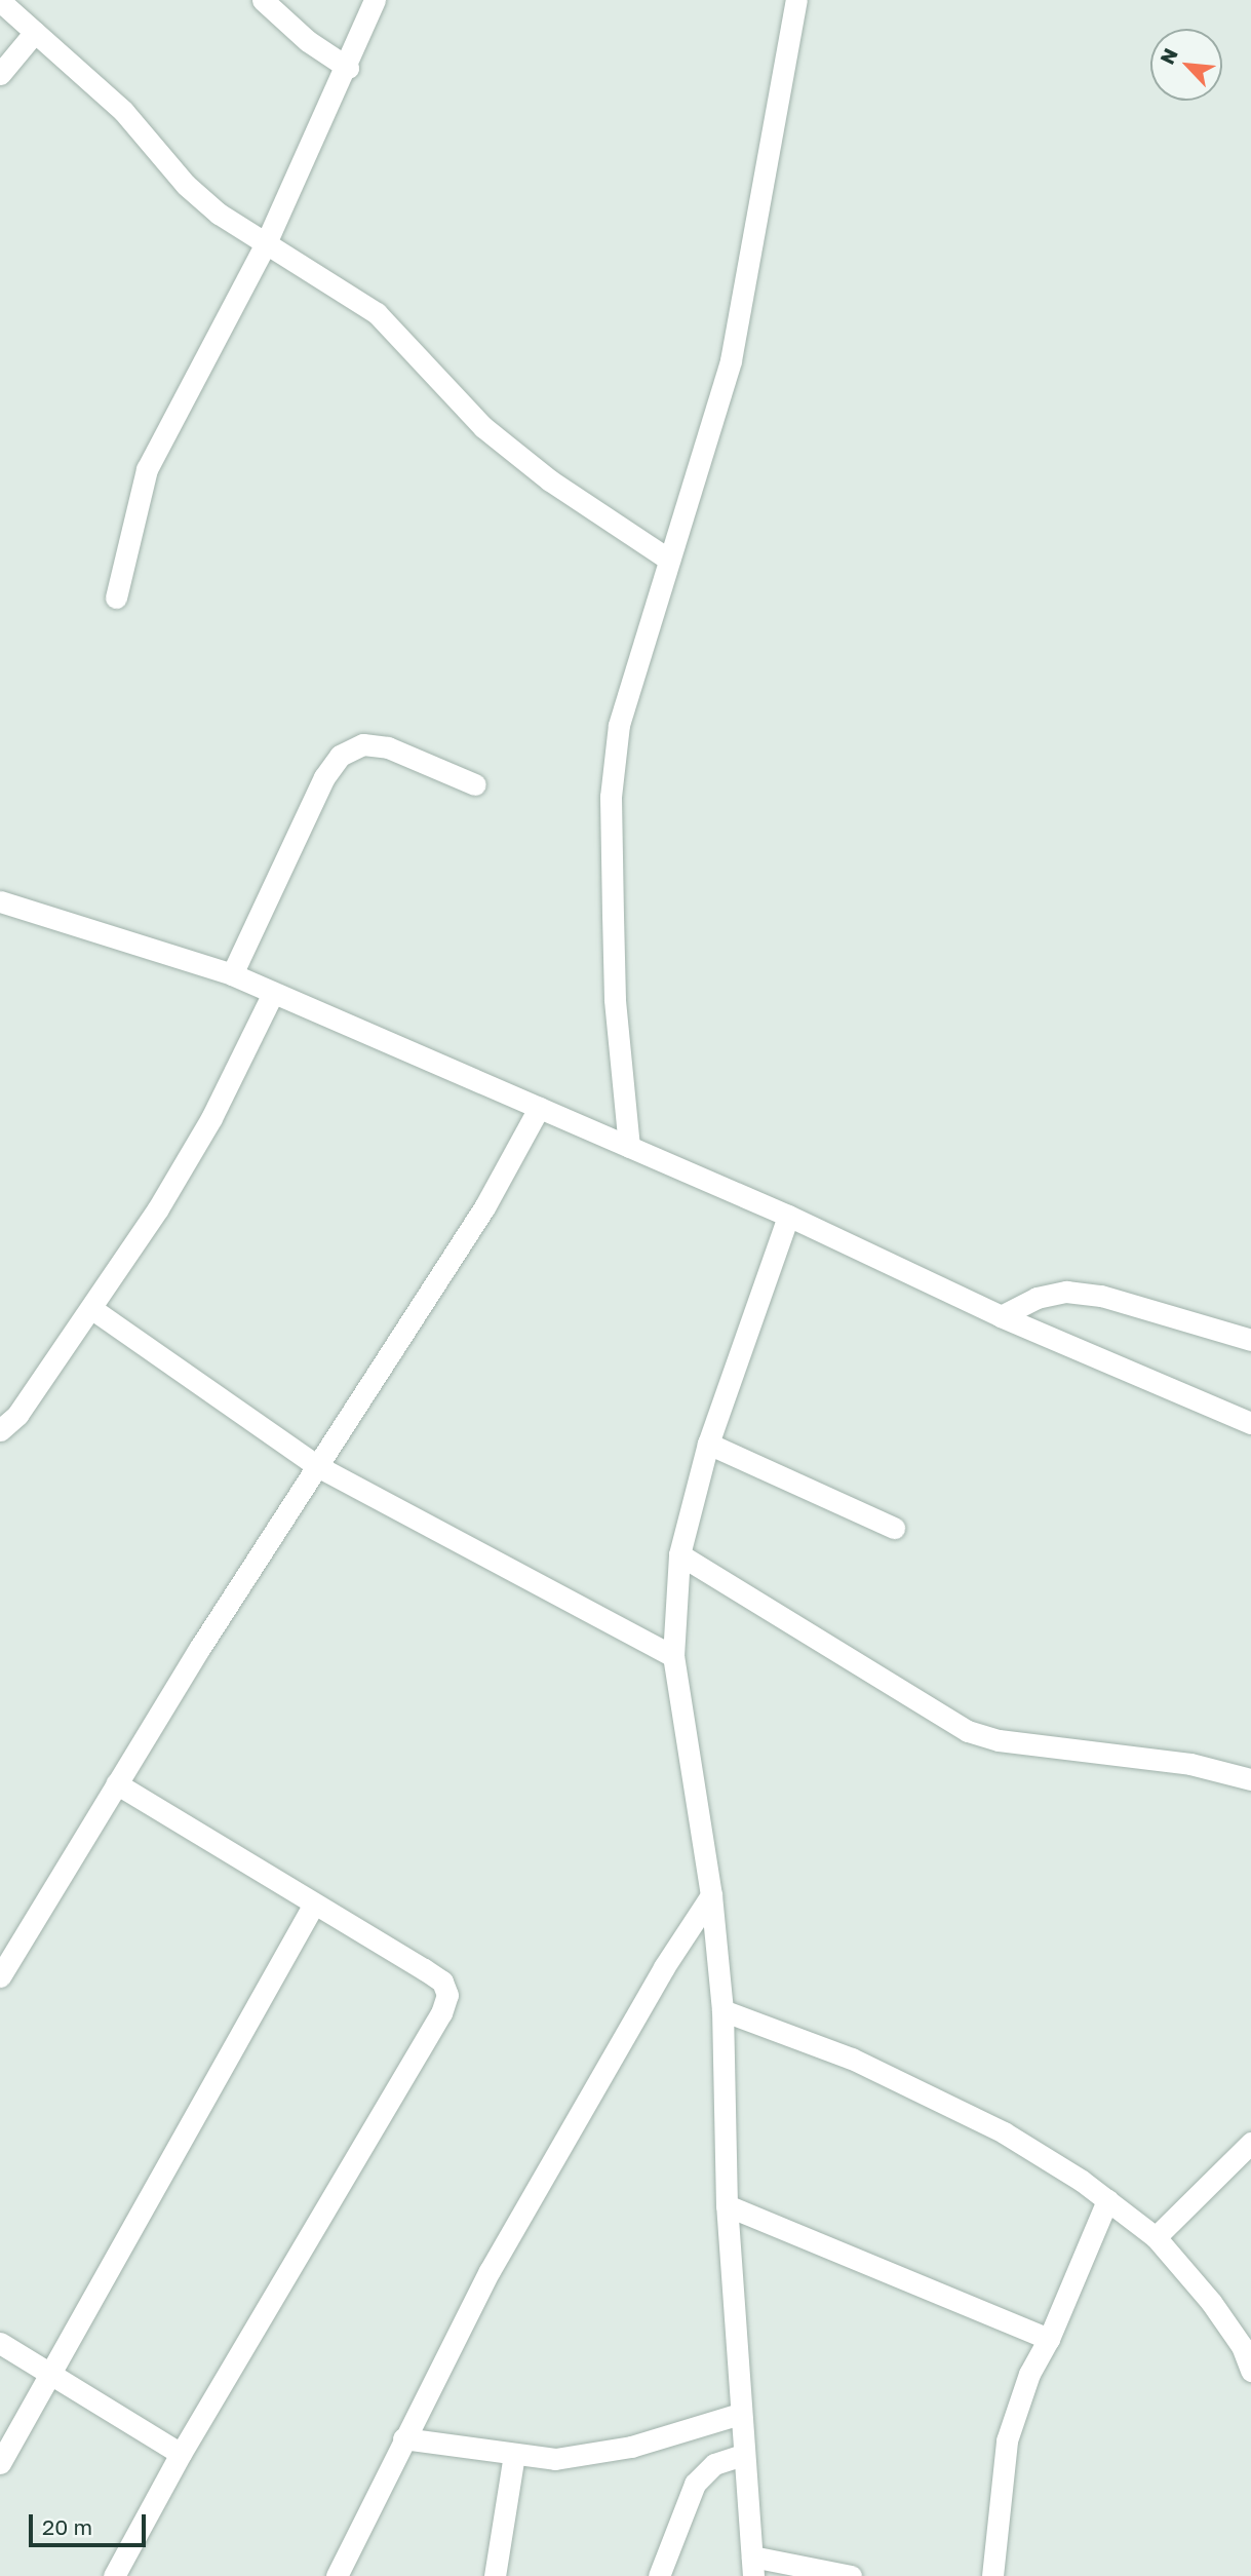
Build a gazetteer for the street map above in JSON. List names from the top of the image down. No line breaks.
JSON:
{"scale_bar":"20 m","north":"top left"}
